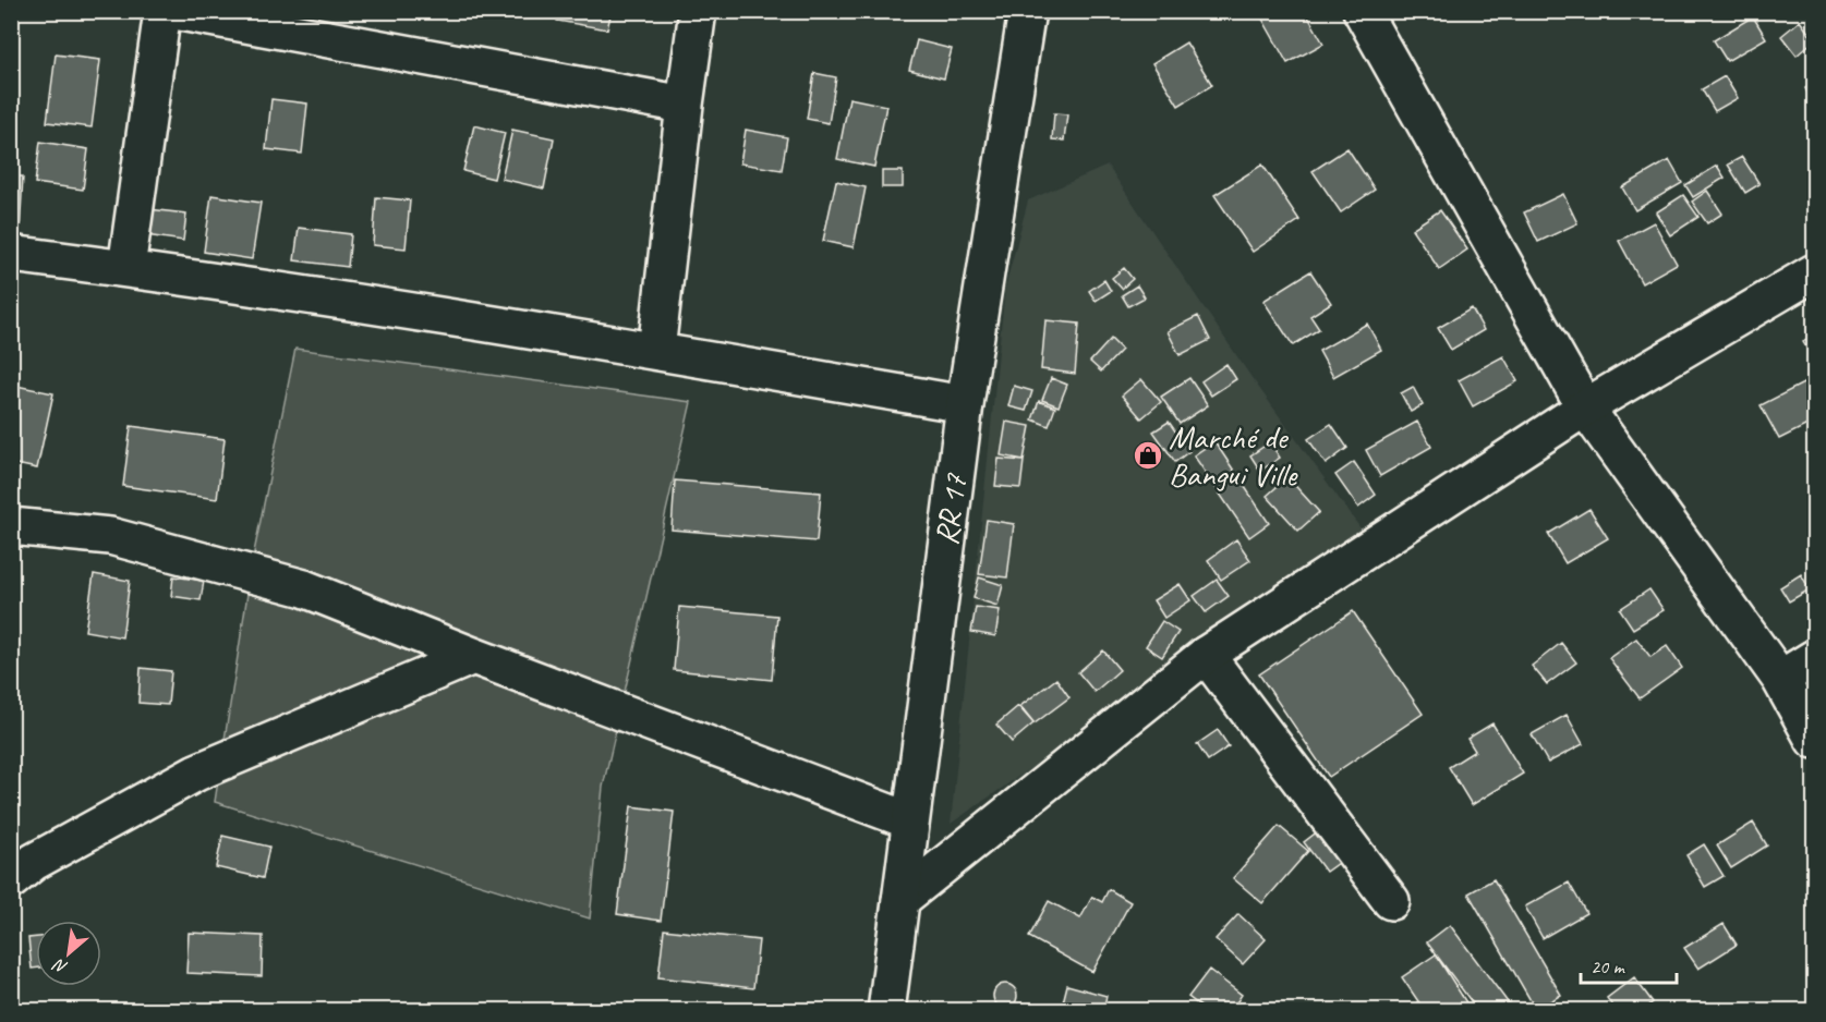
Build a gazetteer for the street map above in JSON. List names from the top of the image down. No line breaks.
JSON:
{"streets":{"street":["RR 17"]},"places":{"shop":["Marché de Bangui Ville"]},"scale_bar":"20 m","north":"bottom left"}
